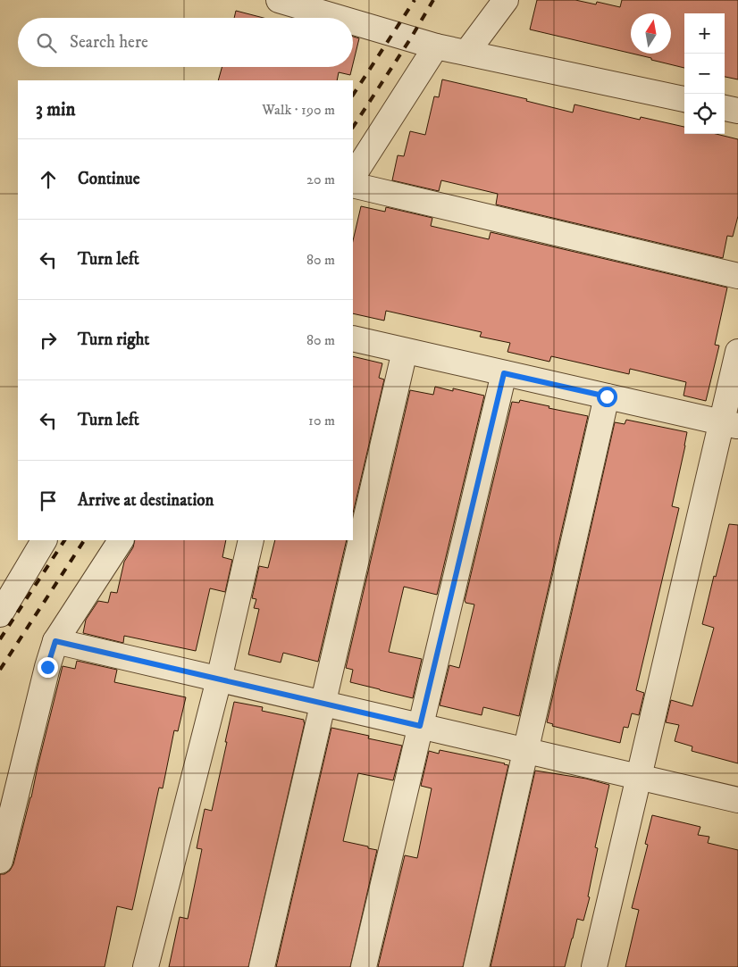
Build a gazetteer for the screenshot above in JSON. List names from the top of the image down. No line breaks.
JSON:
{"north":"top","page":{"map_buttons":["+","−"],"search":"Search here","heading":["3 min","Walk · 190 m"],"list":[["Continue","20 m"],["Turn left","80 m"],["Turn right","80 m"],["Turn left","10 m"],"Arrive at destination"]}}
